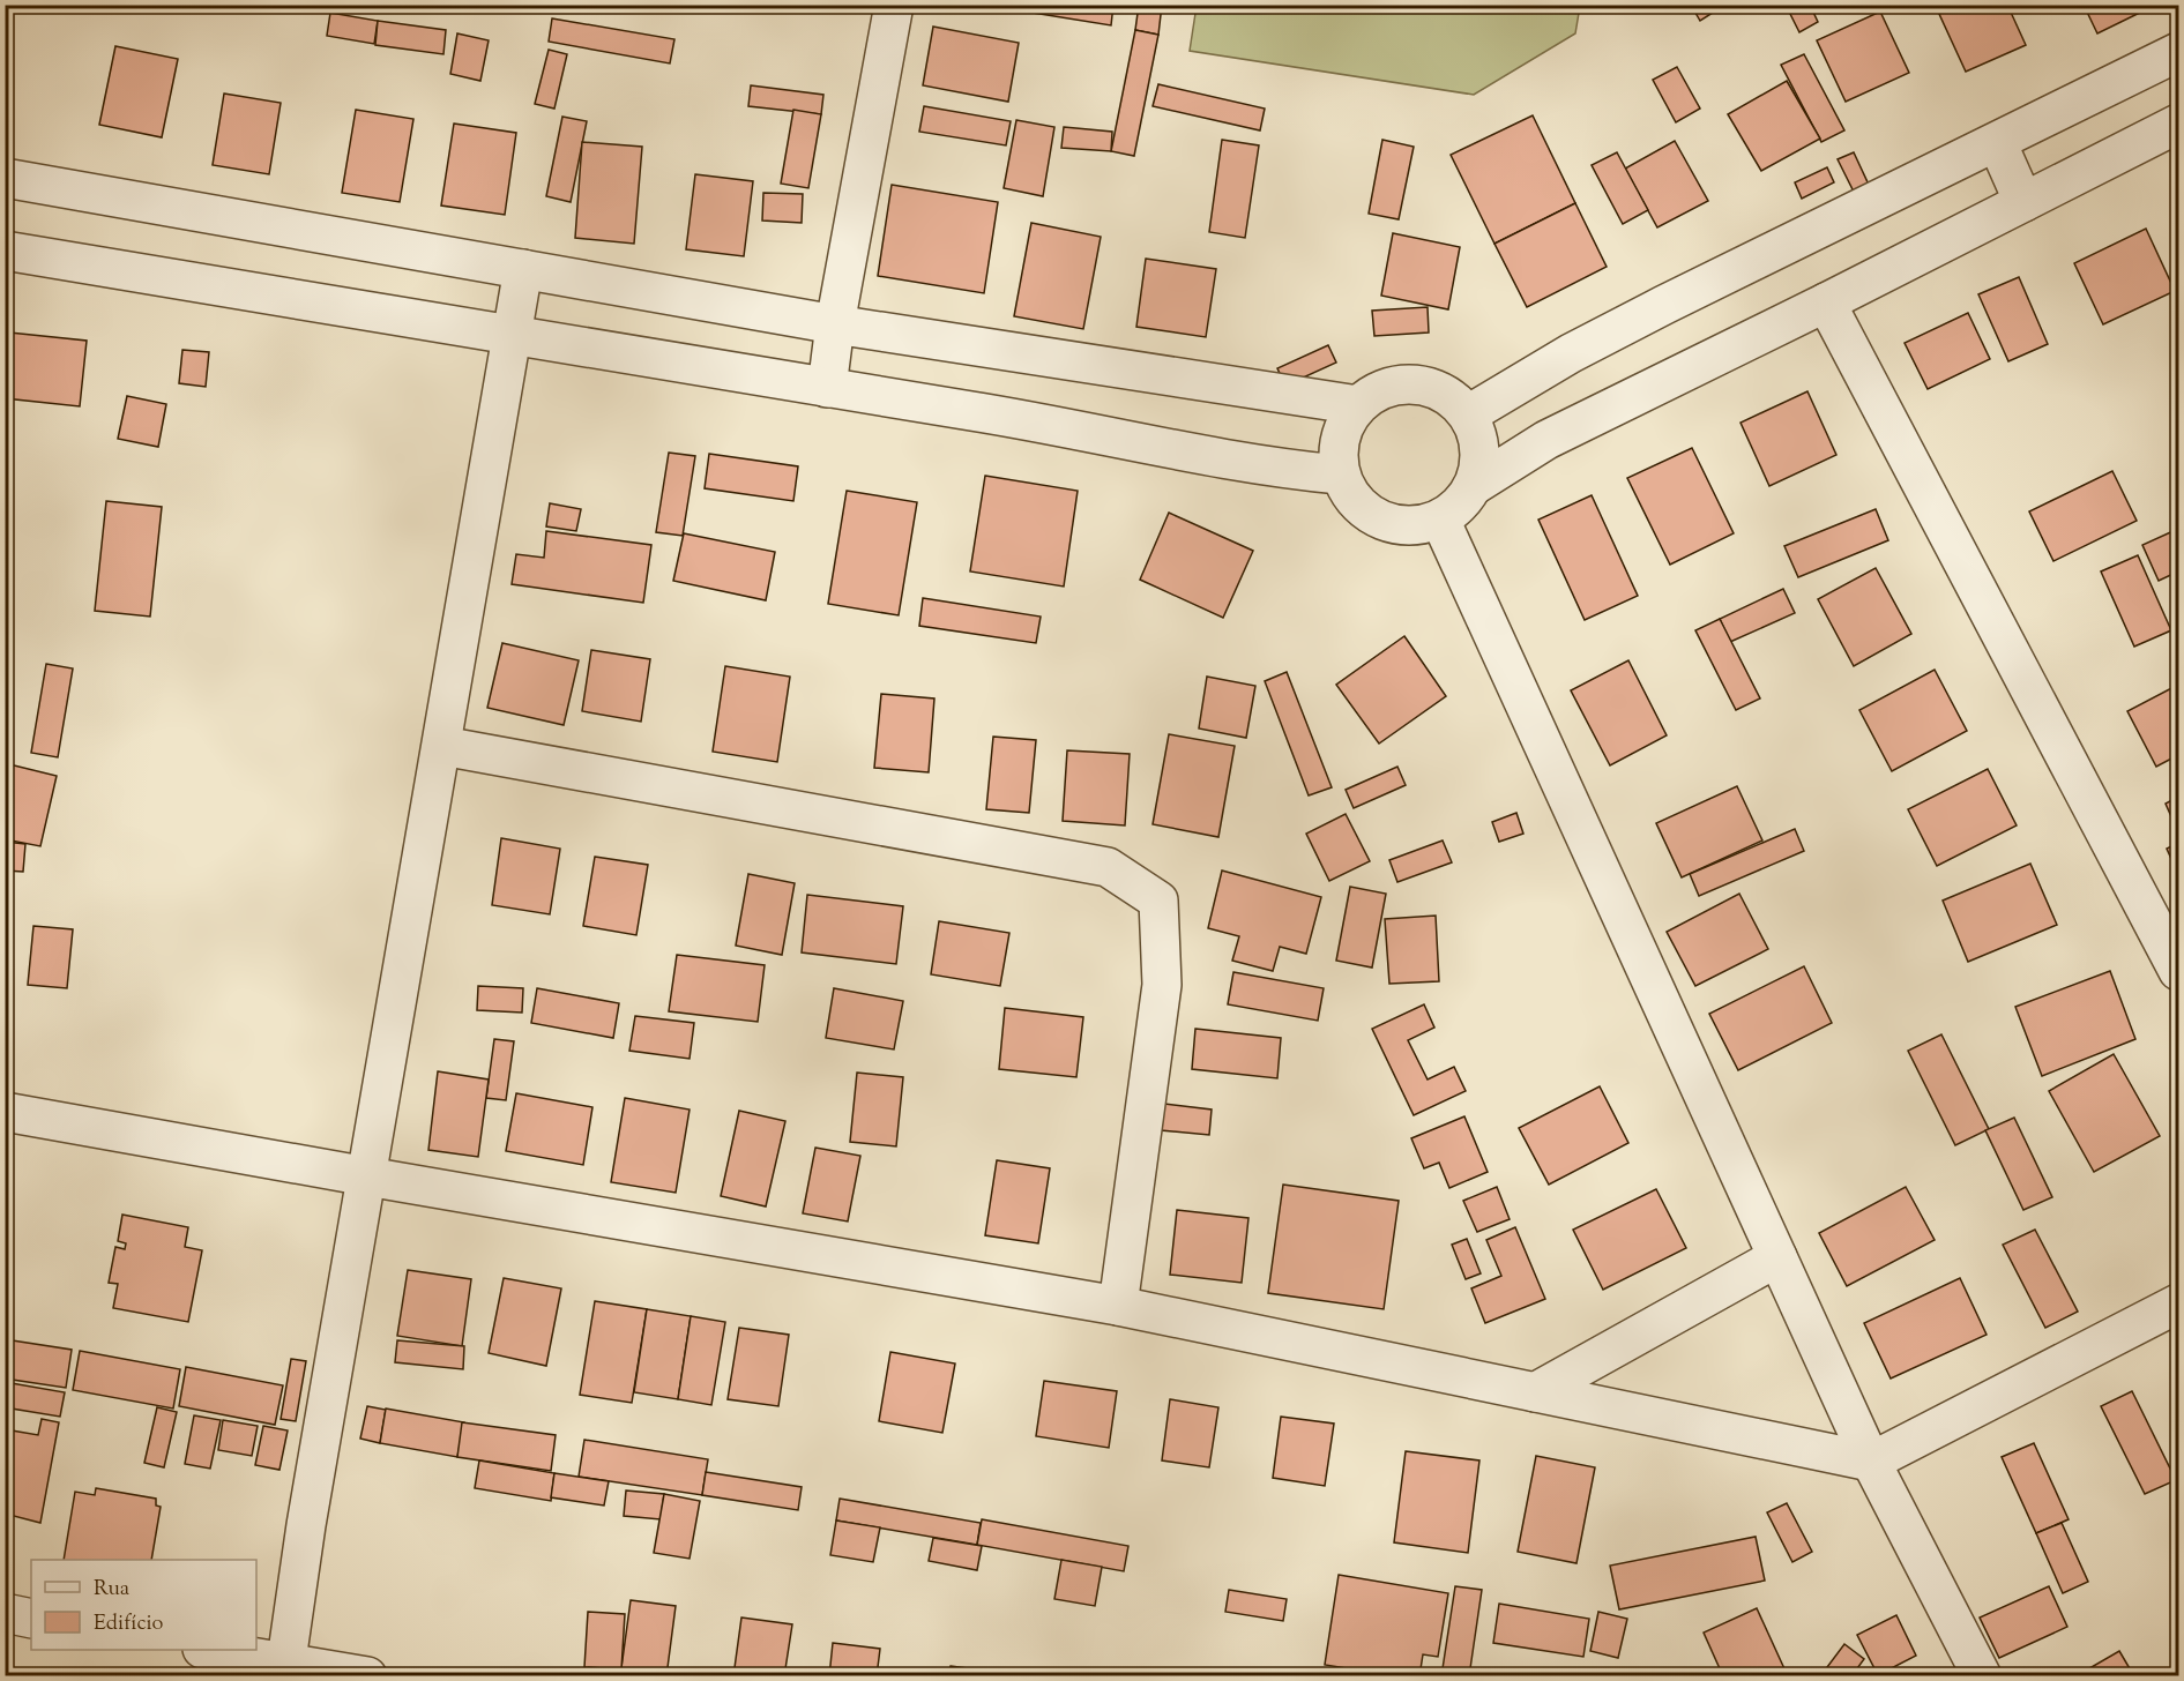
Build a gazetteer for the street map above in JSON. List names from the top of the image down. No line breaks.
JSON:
{"legend":["Rua","Edifício"]}
